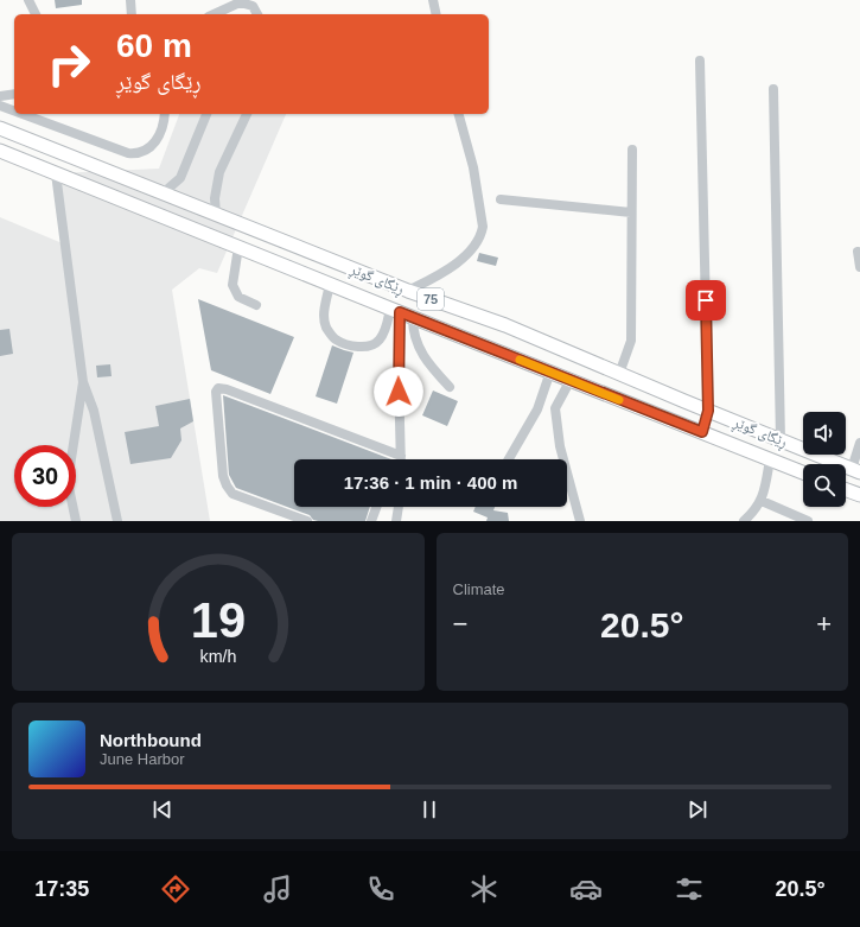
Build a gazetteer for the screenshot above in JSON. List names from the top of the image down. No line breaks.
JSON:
{"streets":{"highway":["ڕێگای گوێڕ","75"]},"page":{"turn":["60 m","ڕێگای گوێڕ"],"limit":"30","trip":"17:36 · 1 min · 400 m","tile":"Climate","heat":["−","20.5°","+"],"song":["Northbound","June Harbor"],"tabs":["17:35","20.5°"],"gauge":["19","km/h"]}}
